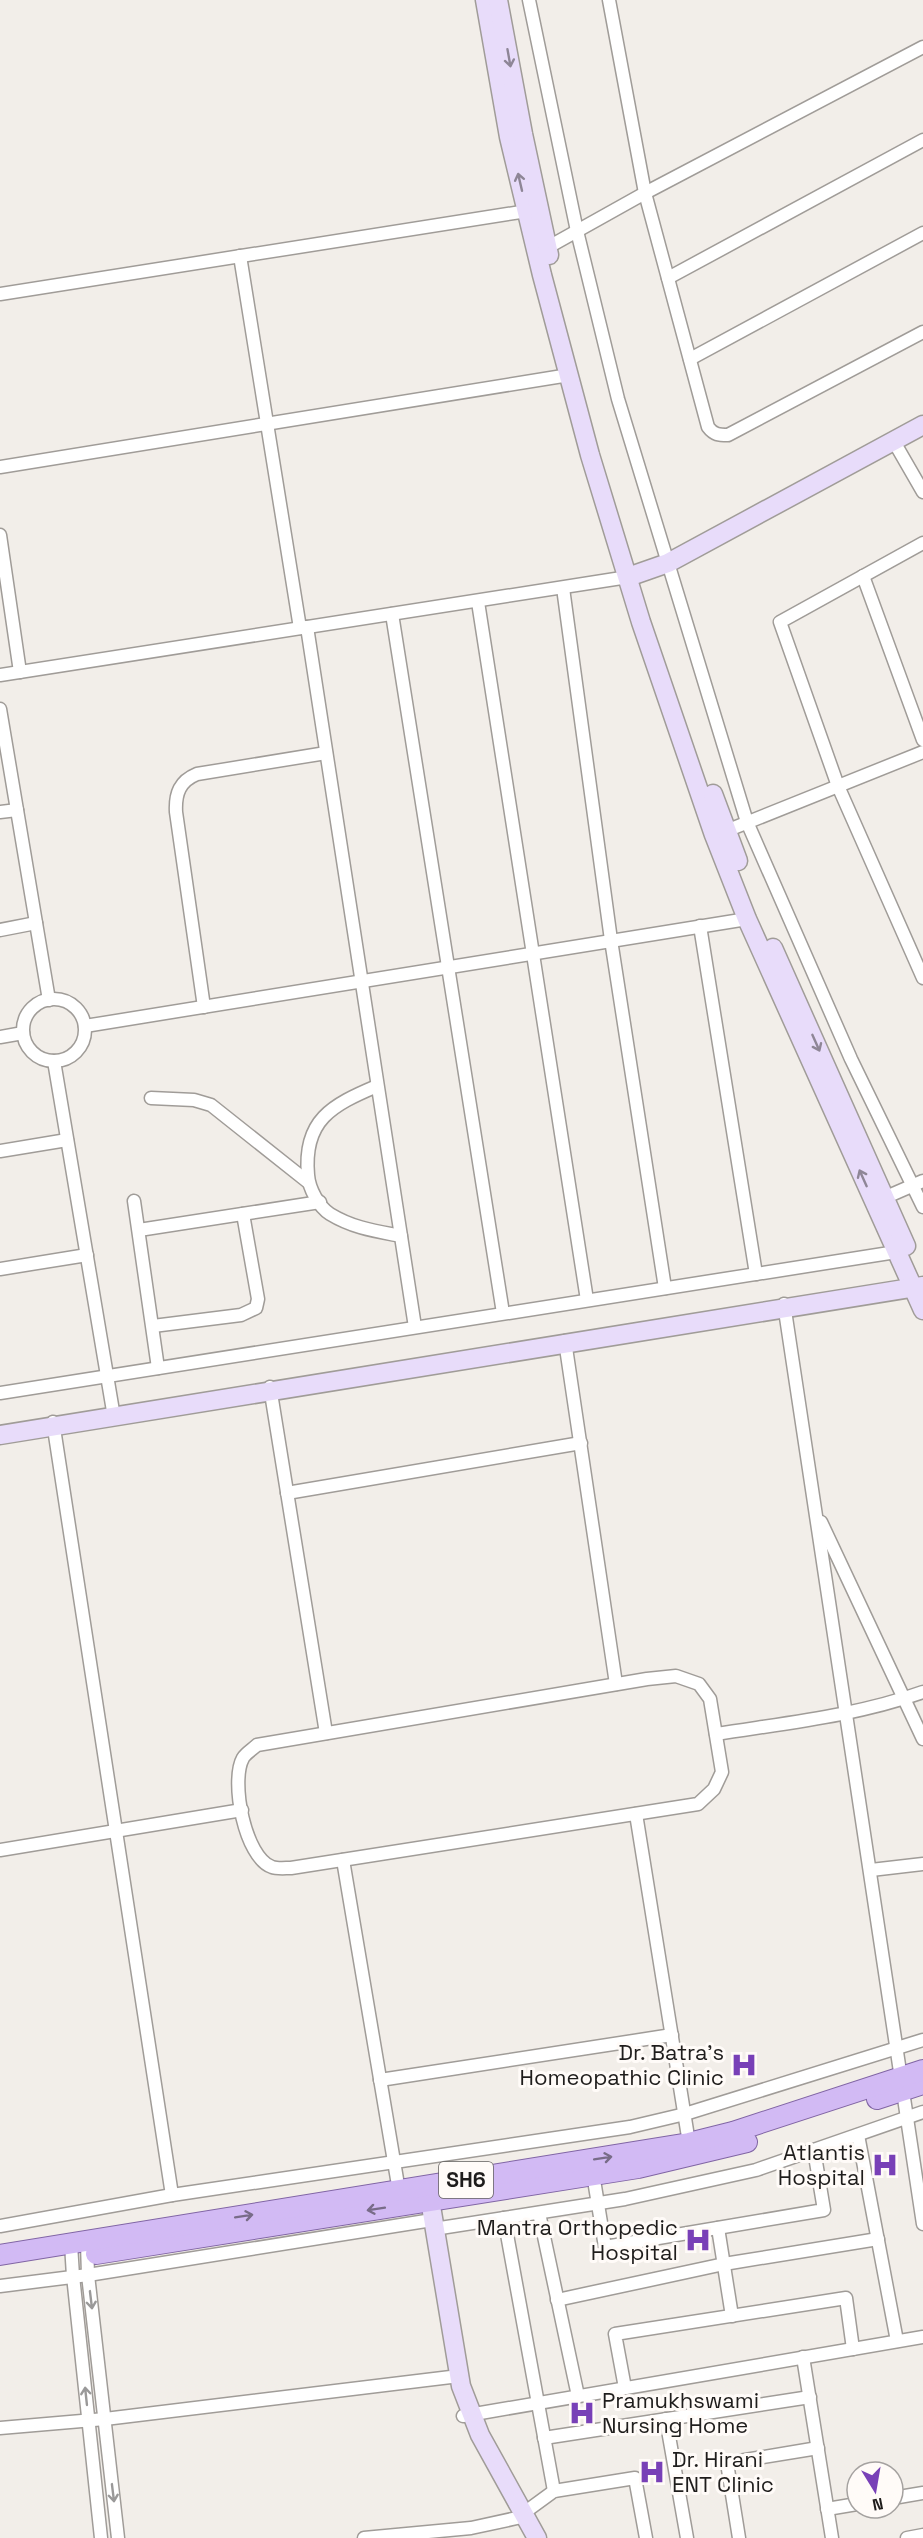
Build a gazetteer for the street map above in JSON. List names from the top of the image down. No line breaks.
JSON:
{"streets":{"main road":["SH6"]},"places":{"hospital":["Dr. Batra's Homeopathic Clinic","Atlantis Hospital","Mantra Orthopedic Hospital","Pramukhswami Nursing Home","Dr. Hirani ENT Clinic"]},"north":"bottom"}
